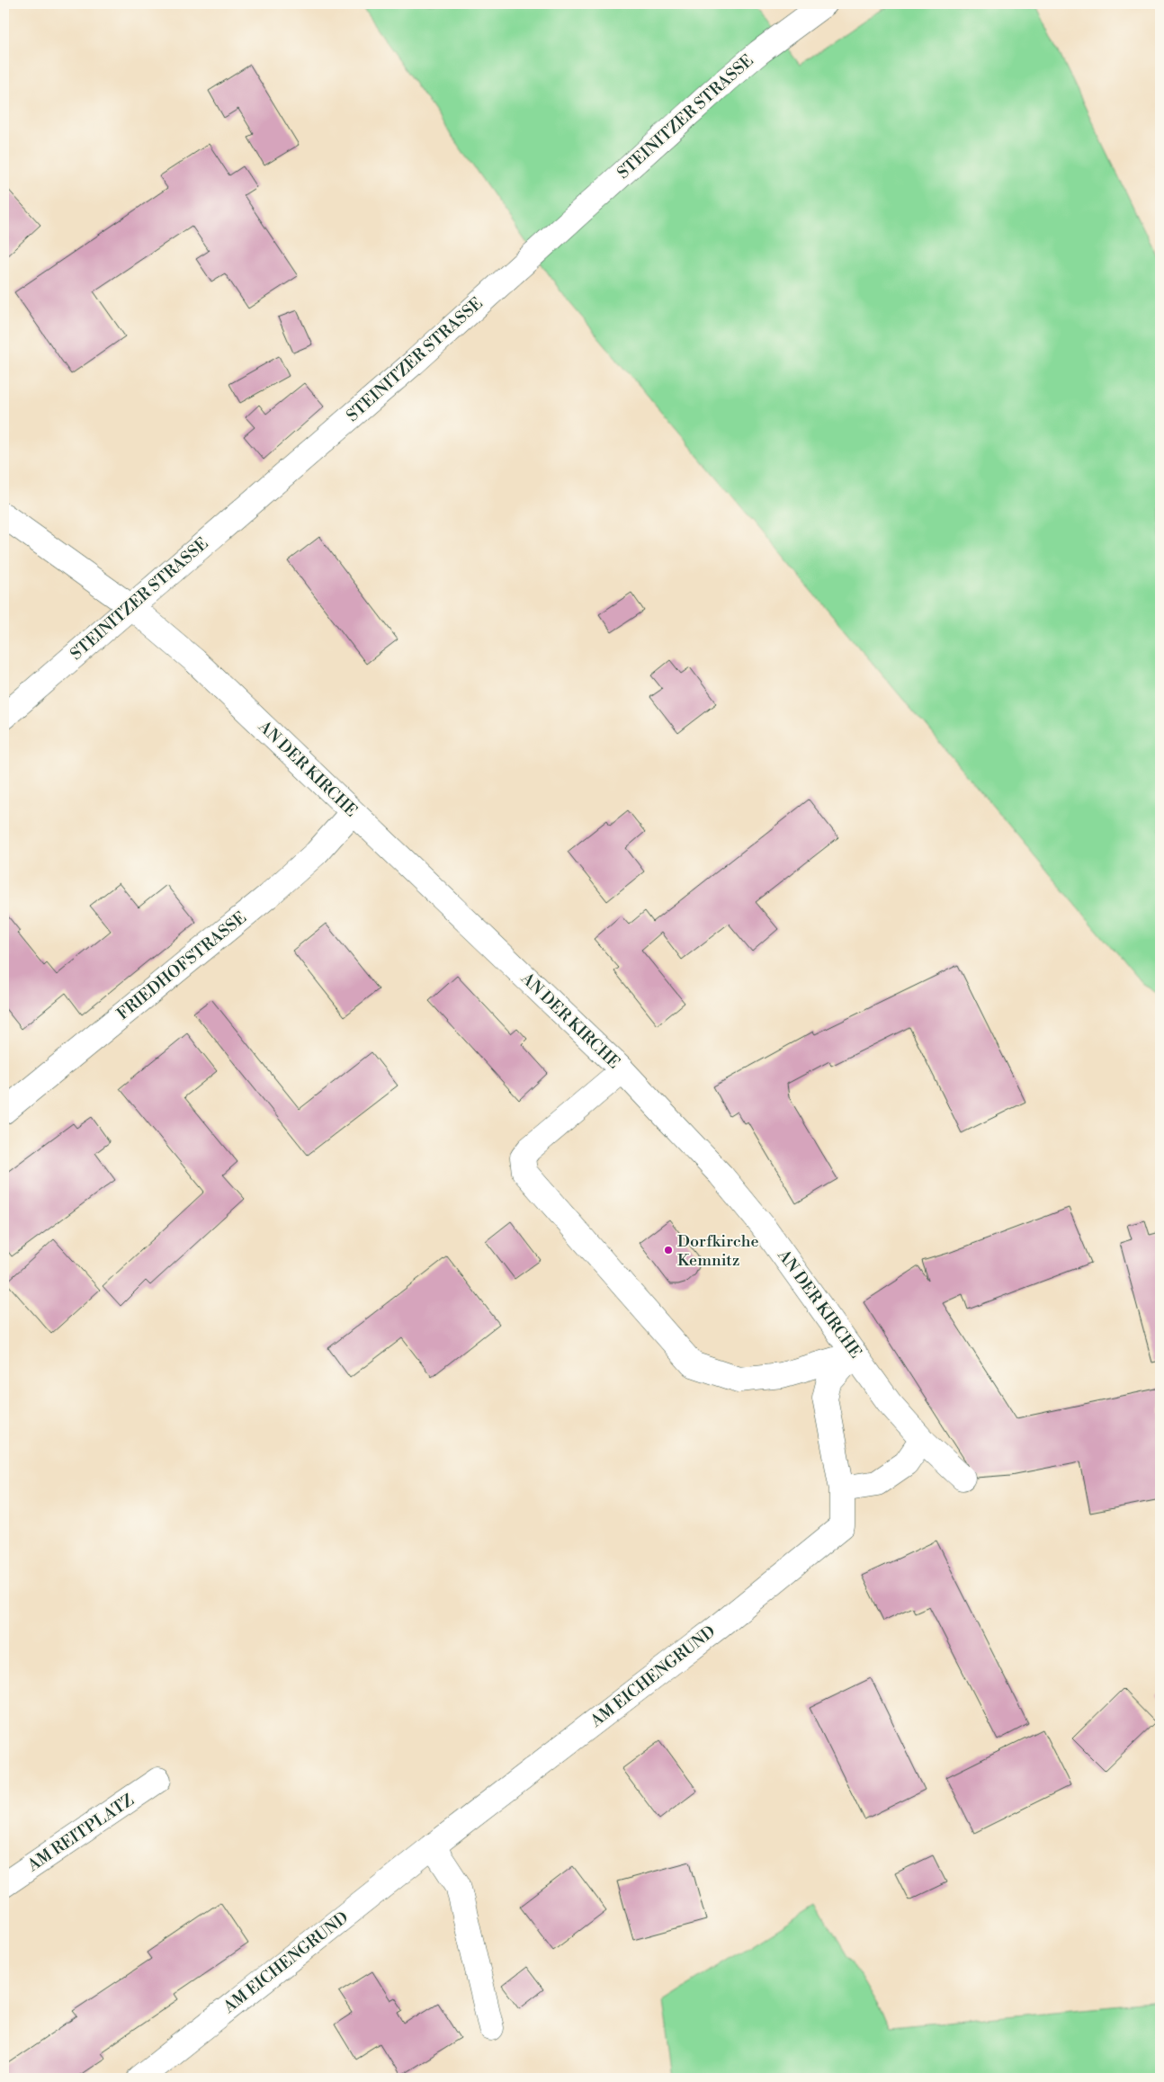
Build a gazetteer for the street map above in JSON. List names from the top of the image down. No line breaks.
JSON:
{"streets":{"street":["STEINITZER STRASSE","AN DER KIRCHE","FRIEDHOFSTRASSE","AM EICHENGRUND","AM REITPLATZ"]},"crossings":[["STEINITZER STRASSE","AN DER KIRCHE"],["AN DER KIRCHE","FRIEDHOFSTRASSE"],["AN DER KIRCHE","AM EICHENGRUND"]],"places":["Dorfkirche Kemnitz"]}
